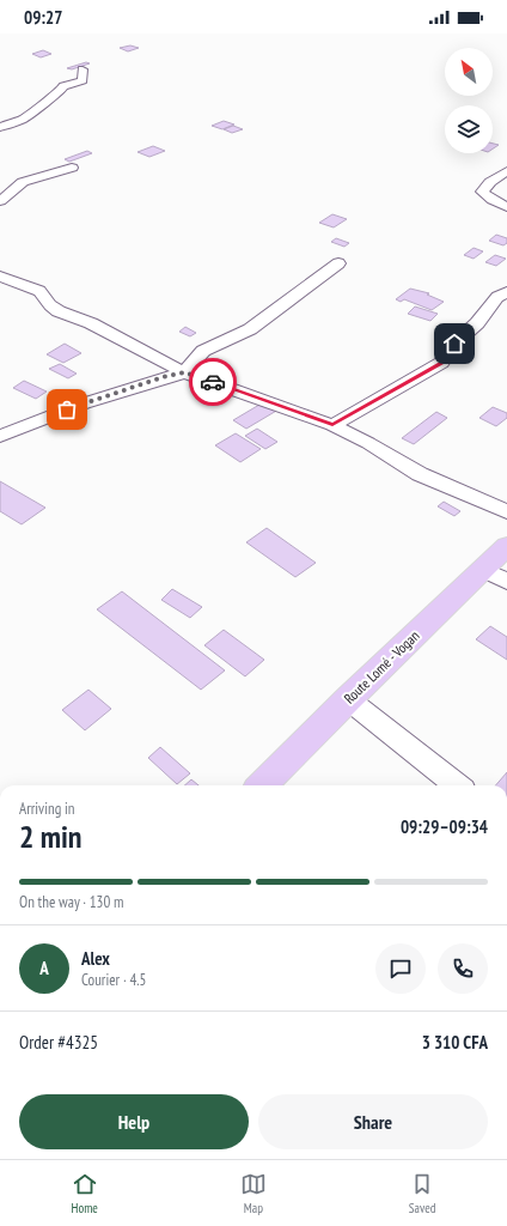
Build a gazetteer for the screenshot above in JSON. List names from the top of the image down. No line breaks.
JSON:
{"streets":{"main road":["Route Lomé - Vogan"]},"north":"top left","page":{"status":"09:27","heading":["2 min","Arriving in","09:29–09:34"],"panel":["Alex","Courier · 4.5","Order #4325","3 310 CFA"],"bar":"On the way · 130 m","round":"A","buttons":["Help","Share"],"tabs":["Home","Map","Saved"]}}
